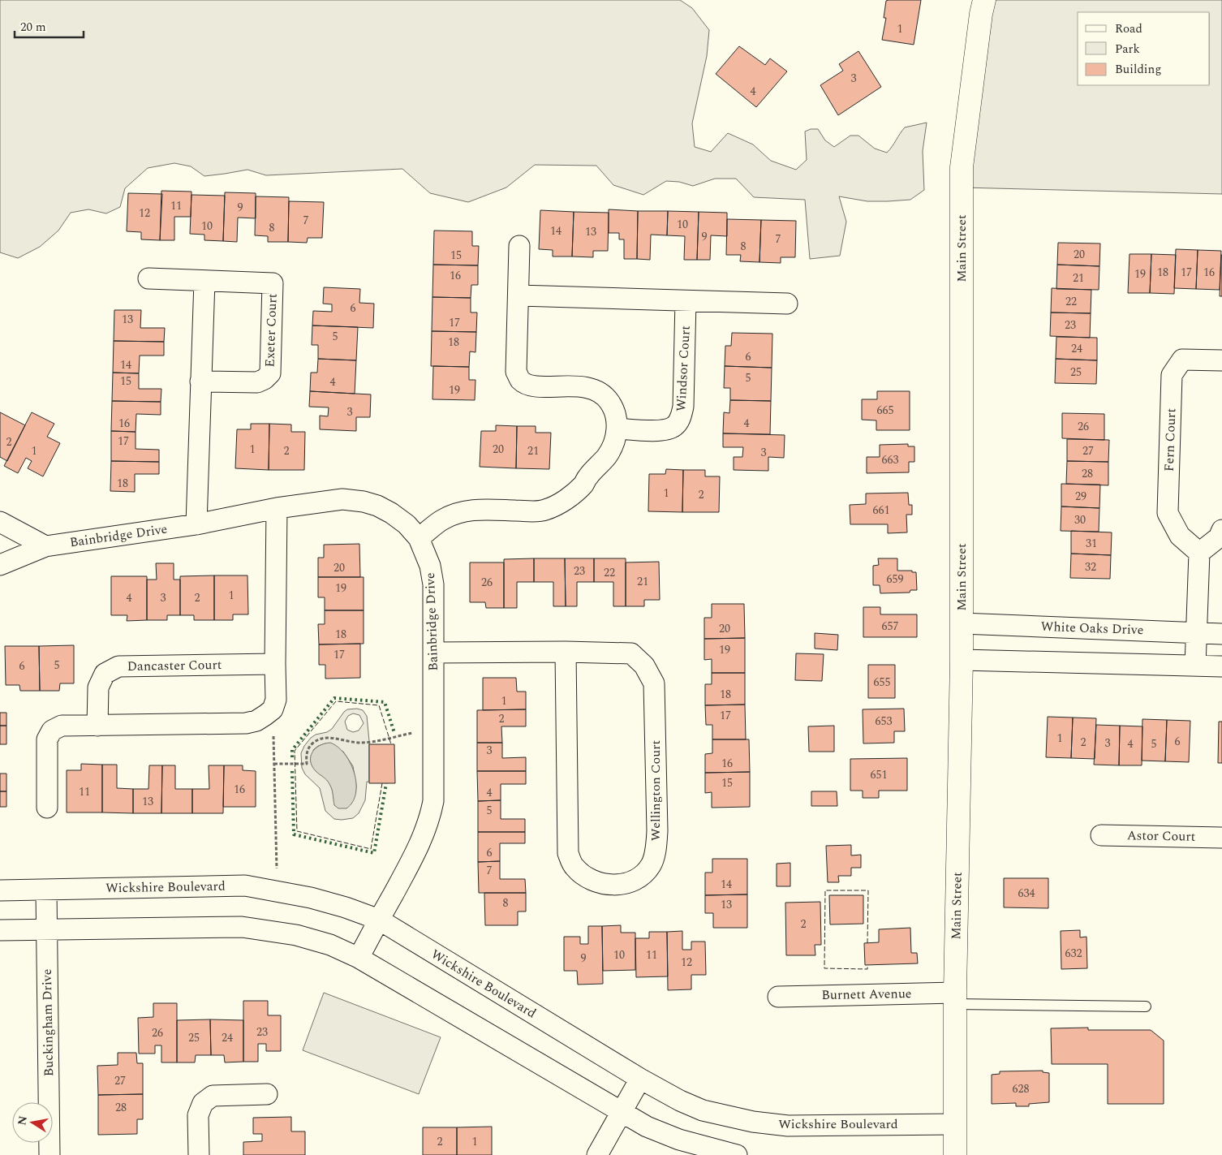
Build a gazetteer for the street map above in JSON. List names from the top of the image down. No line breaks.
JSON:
{"streets":{"main road":["Main Street"],"street":["Exeter Court","Windsor Court","Fern Court","Bainbridge Drive","White Oaks Drive","Dancaster Court","Wellington Court","Astor Court","Wickshire Boulevard","Burnett Avenue","Buckingham Drive"]},"crossings":[["Main Street","White Oaks Drive"],["Main Street","Wickshire Boulevard"],["Main Street","Burnett Avenue"],["Bainbridge Drive","Wellington Court"],["Bainbridge Drive","Wickshire Boulevard"],["Wickshire Boulevard","Buckingham Drive"]],"house_numbers":["1","3","4","11","9","12","7","10","10","8","14","13","9","7","8","20","15","18","17","16","19","16","21","22","6","13","17","23","5","18","24","6","14","25","5","15","4","19","665","3","16","4","26","17","2","1","20","1","2","21","27","3","663","28","18","1","2","29","661","30","31","32","20","23","22","659","21","26","19","1","4","3","2","657","20","18","19","17","5","6","655","18","1","17","2","653","1","6","2","3","4","5","3","16","651","15","16","11","4","13","5","6","7","14","634","8","13","2","632","10","11","9","12","23","26","25","24","27","628","28","2","1"],"legend":["Road","Park","Building"],"scale_bar":"20 m","north":"left"}
